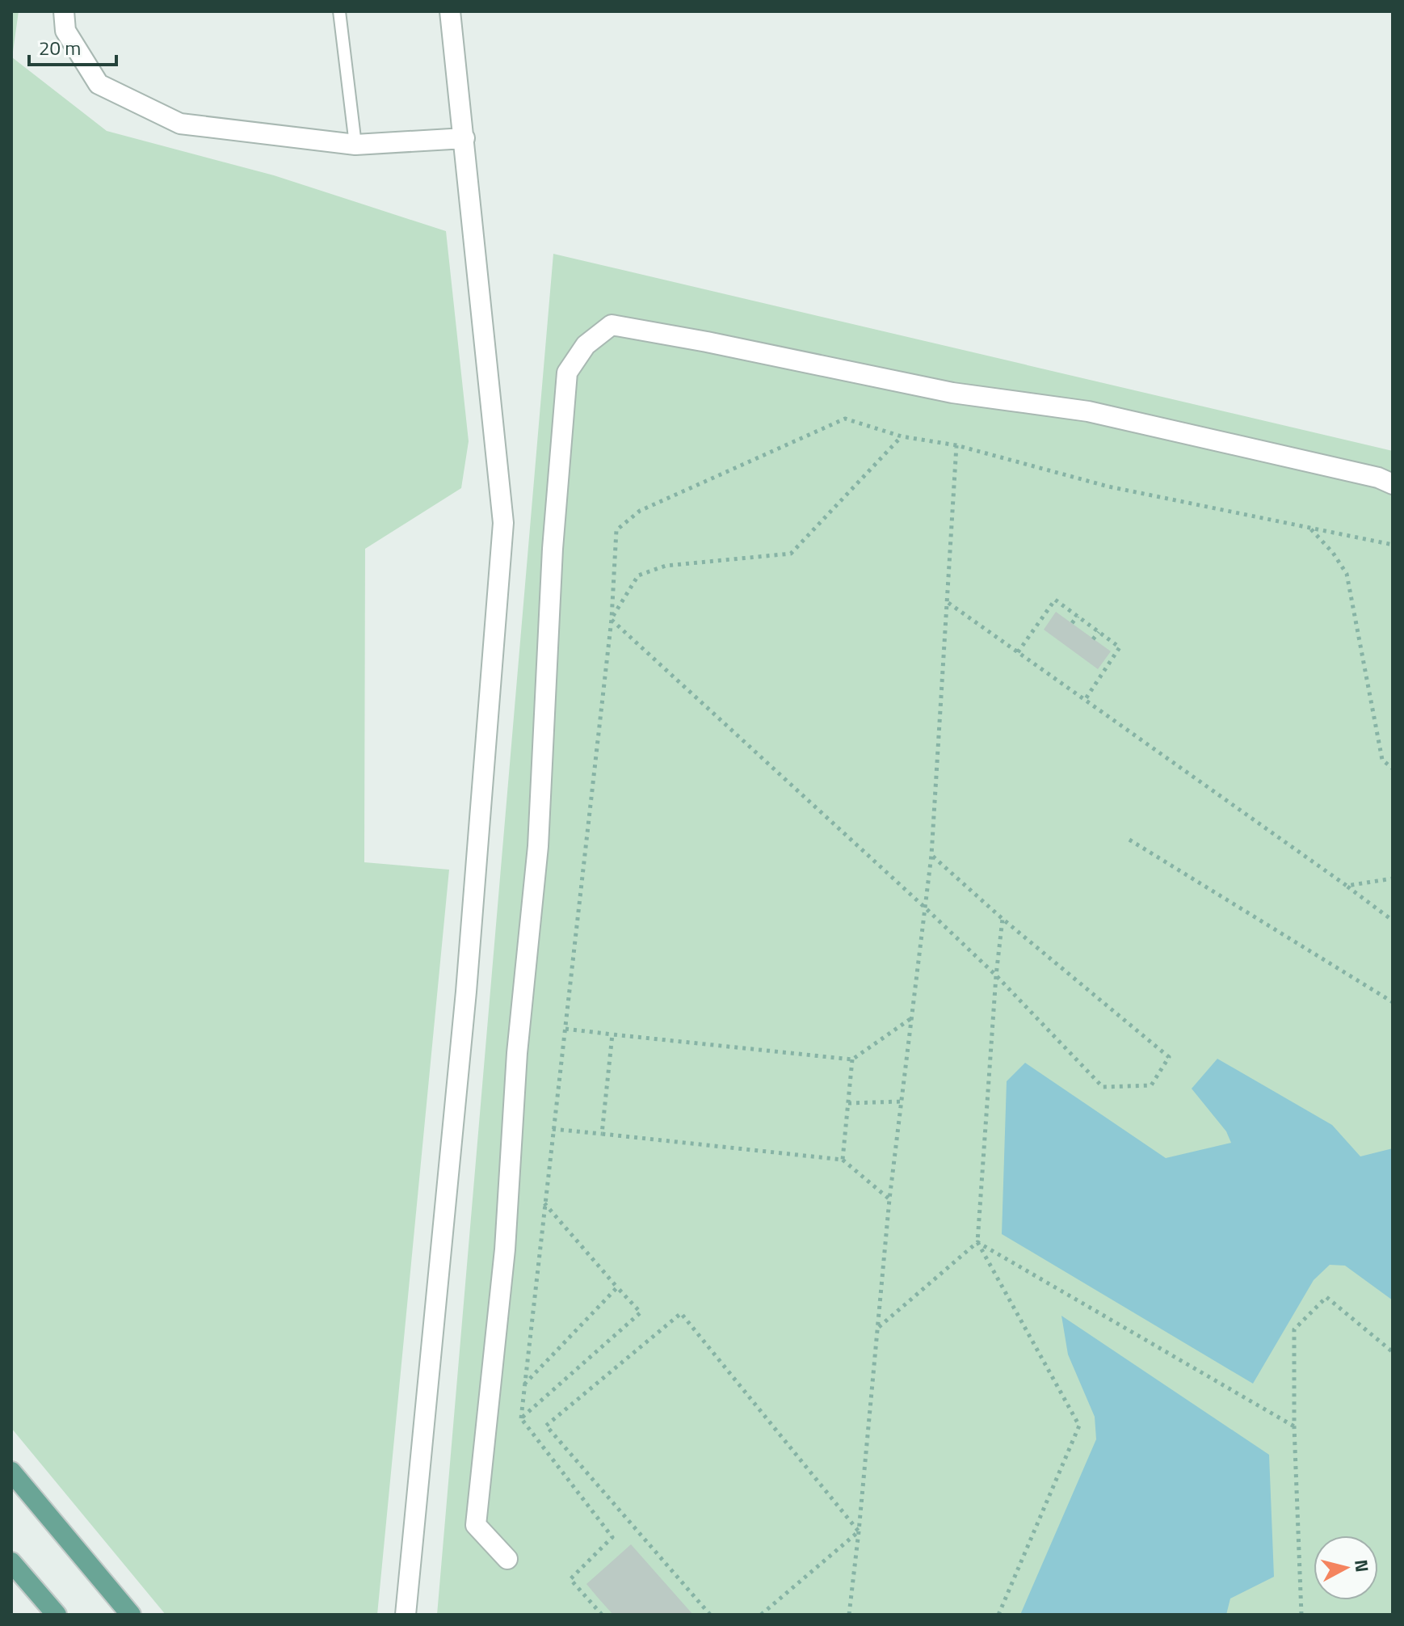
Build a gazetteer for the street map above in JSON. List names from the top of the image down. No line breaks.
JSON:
{"scale_bar":"20 m","north":"right"}
